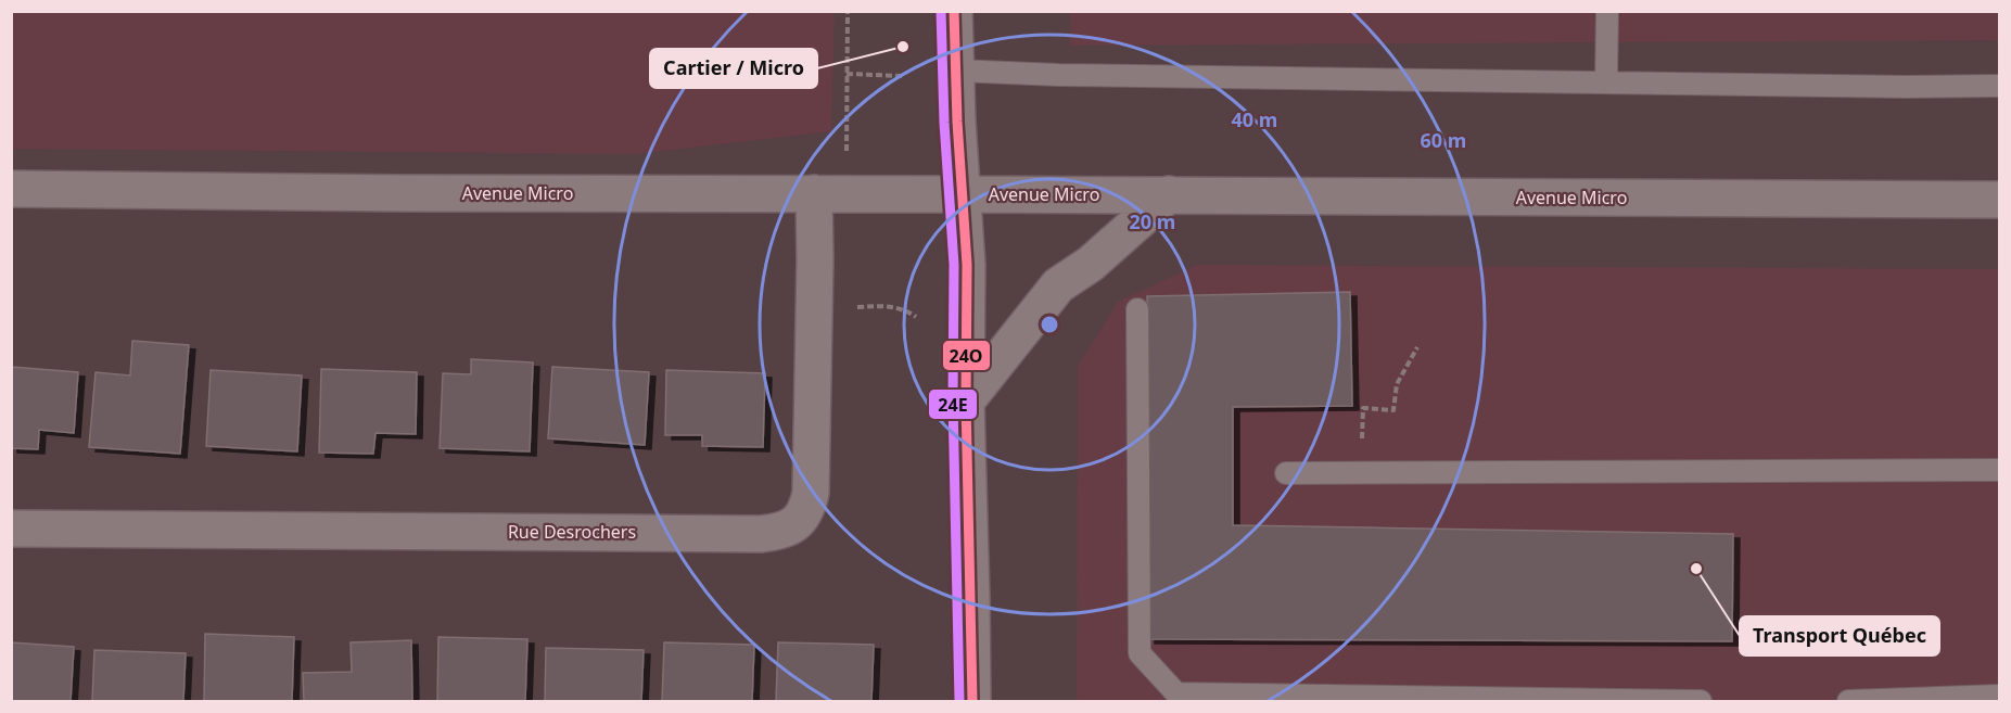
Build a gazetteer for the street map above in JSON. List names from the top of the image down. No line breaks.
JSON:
{"streets":{"street":["Avenue Micro","Rue Desrochers"]},"crossings":[["Avenue Micro","Rue Desrochers"]],"places":["Cartier / Micro","Transport Québec"],"lines":["transit line 24O","transit line 24E"],"rings":["40 m","60 m","20 m"]}
